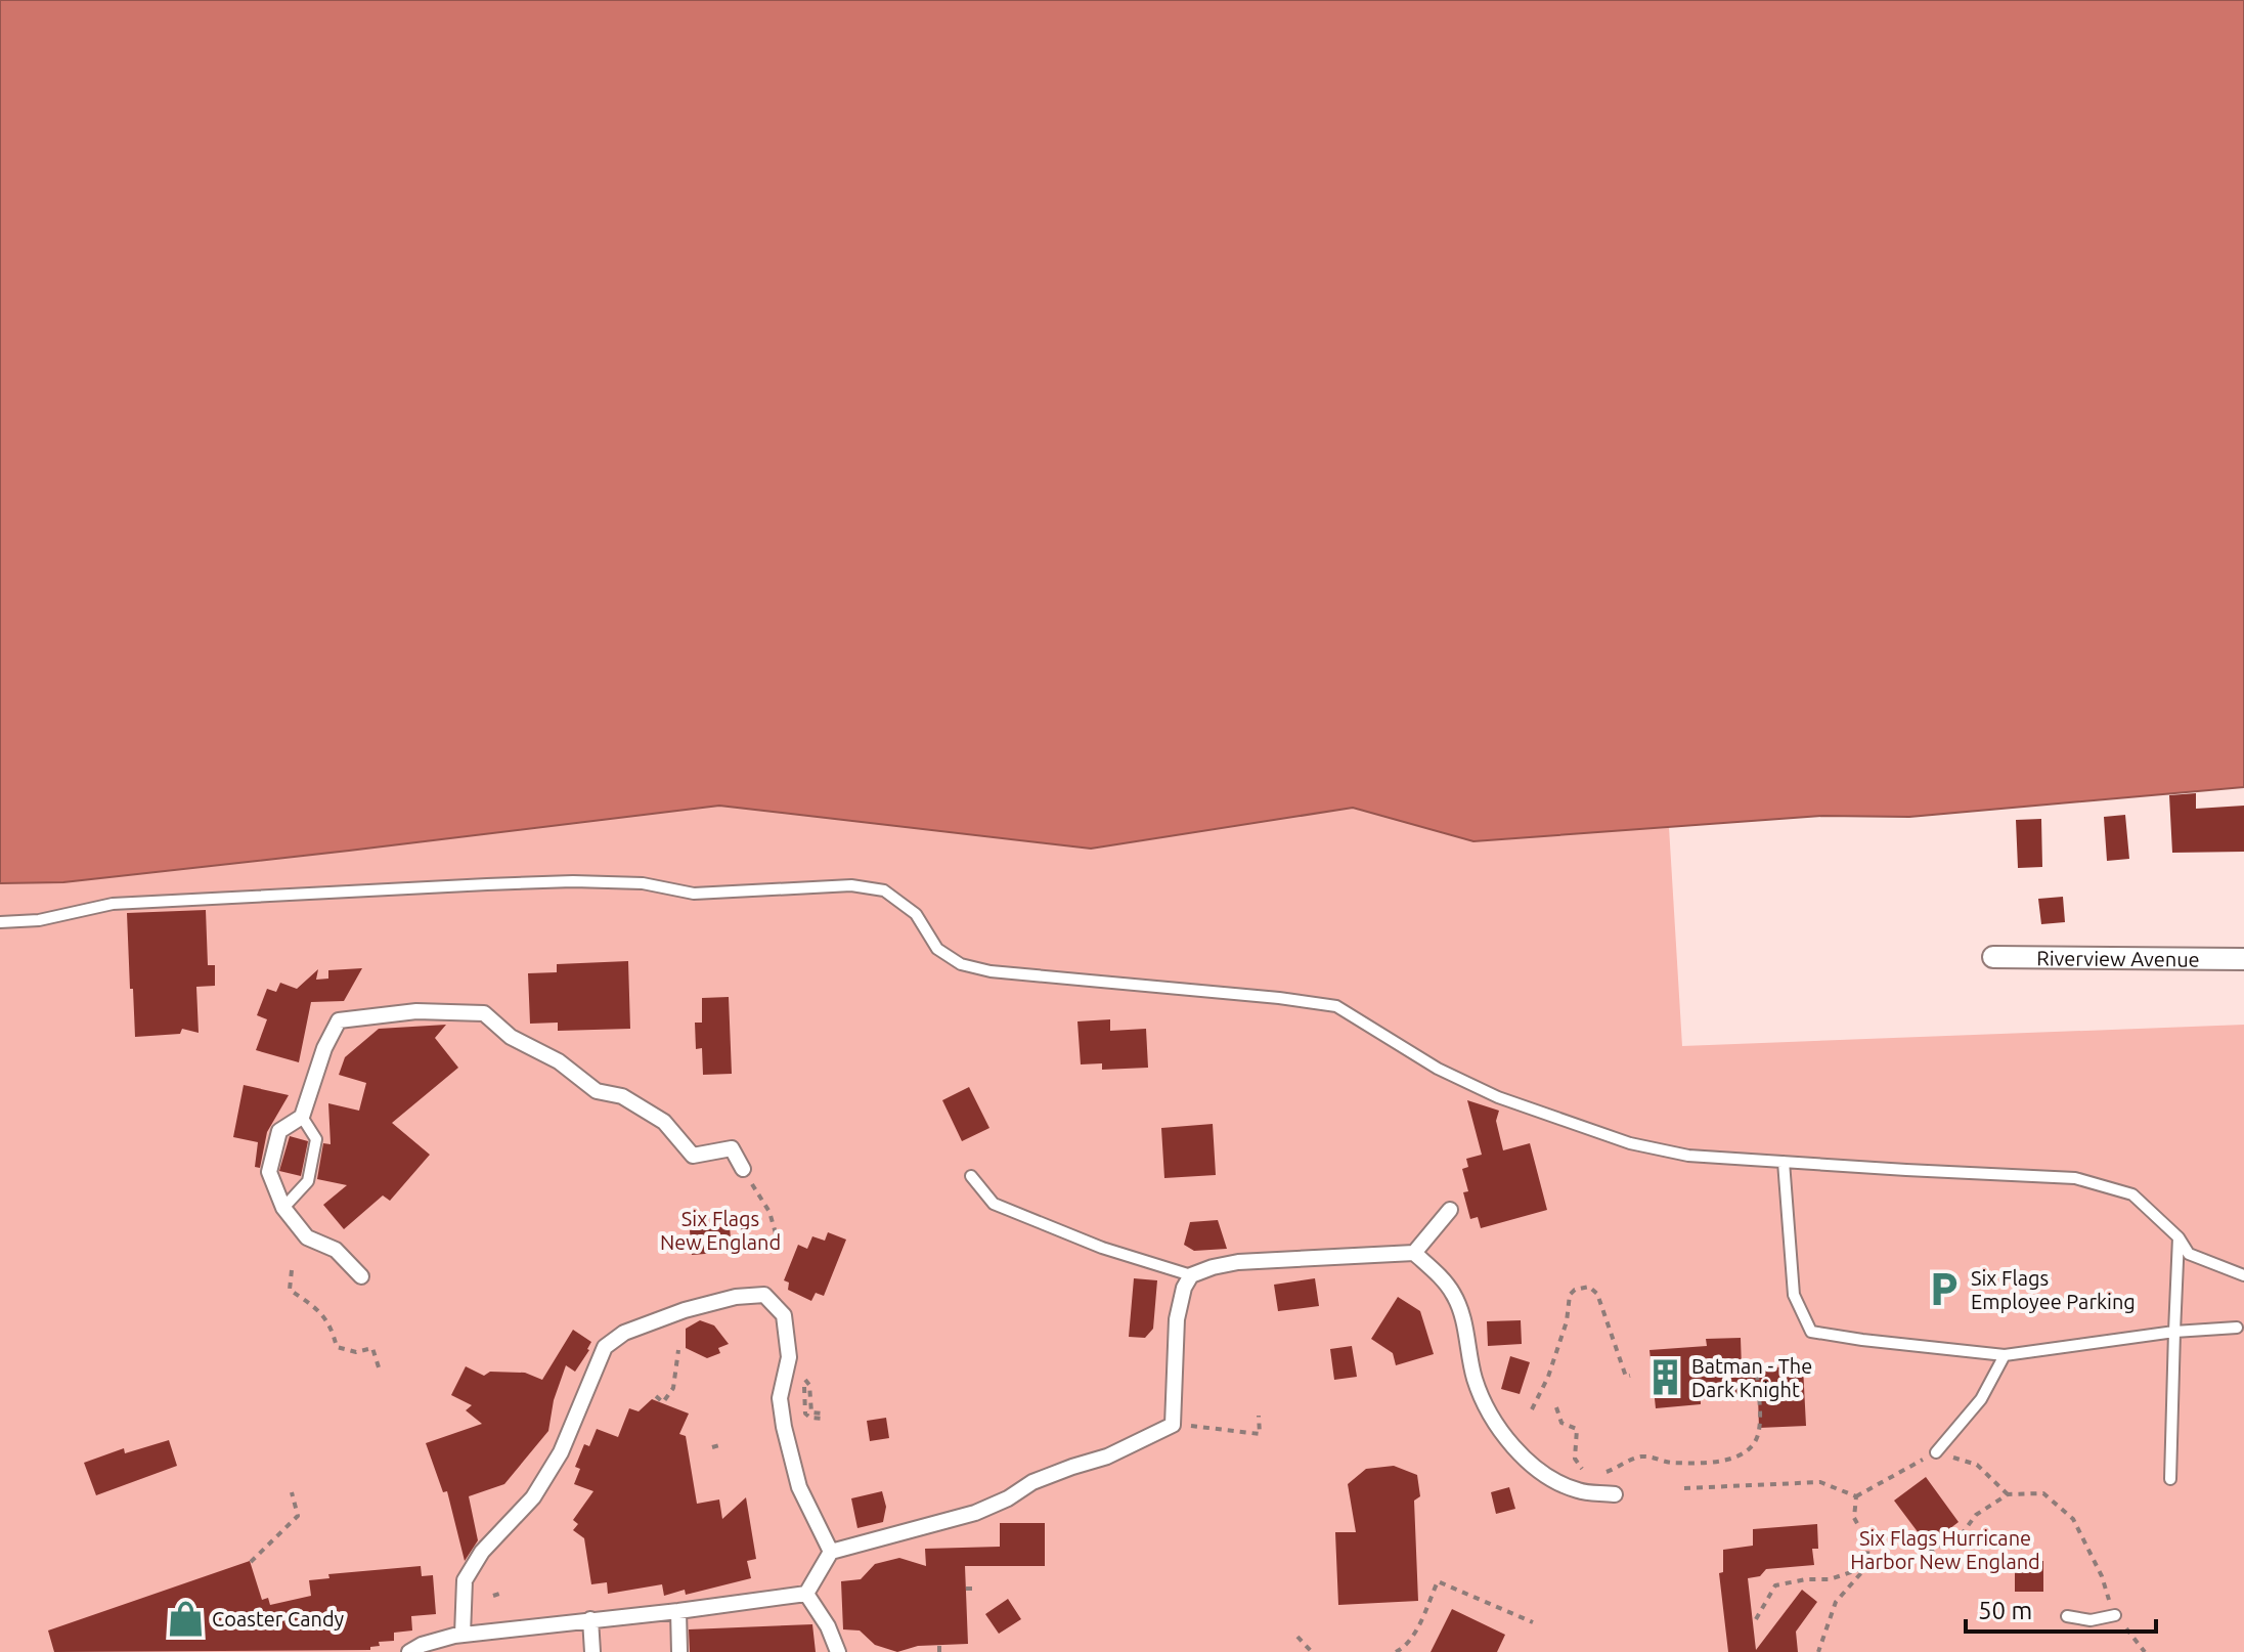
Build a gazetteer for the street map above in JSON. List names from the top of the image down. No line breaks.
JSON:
{"streets":{"street":["Riverview Avenue"]},"parks":["Six Flags New England","Six Flags Hurricane Harbor New England"],"places":{"parking":["Six Flags Employee Parking"],"building":["Batman - The Dark Knight"],"shop":["Coaster Candy"]},"scale_bar":"50 m"}
